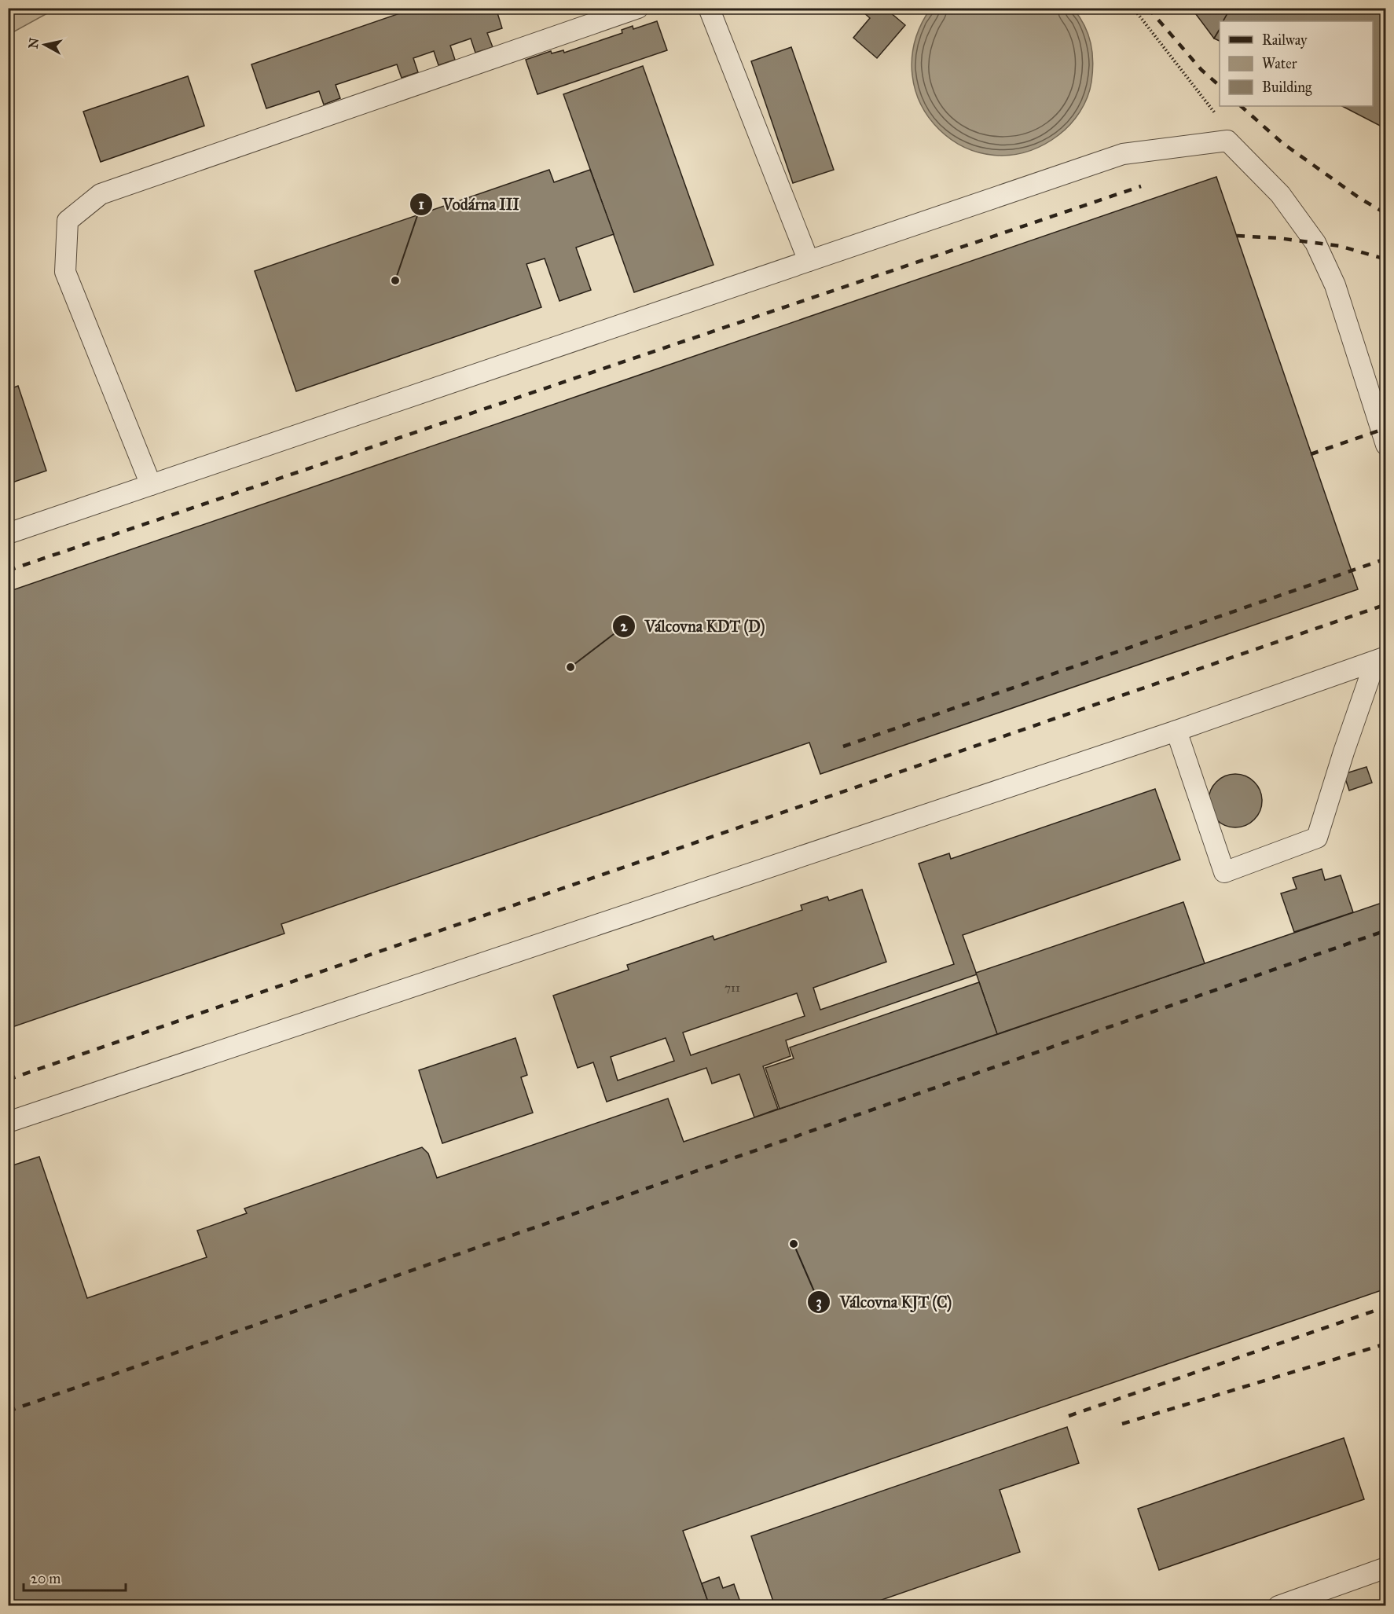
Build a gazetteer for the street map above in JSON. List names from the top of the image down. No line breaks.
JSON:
{"places":["Vodárna III","Válcovna KDT (D)","Válcovna KJT (C)"],"house_numbers":["711"],"legend":["Railway","Water","Building"],"scale_bar":"20 m","north":"left"}
